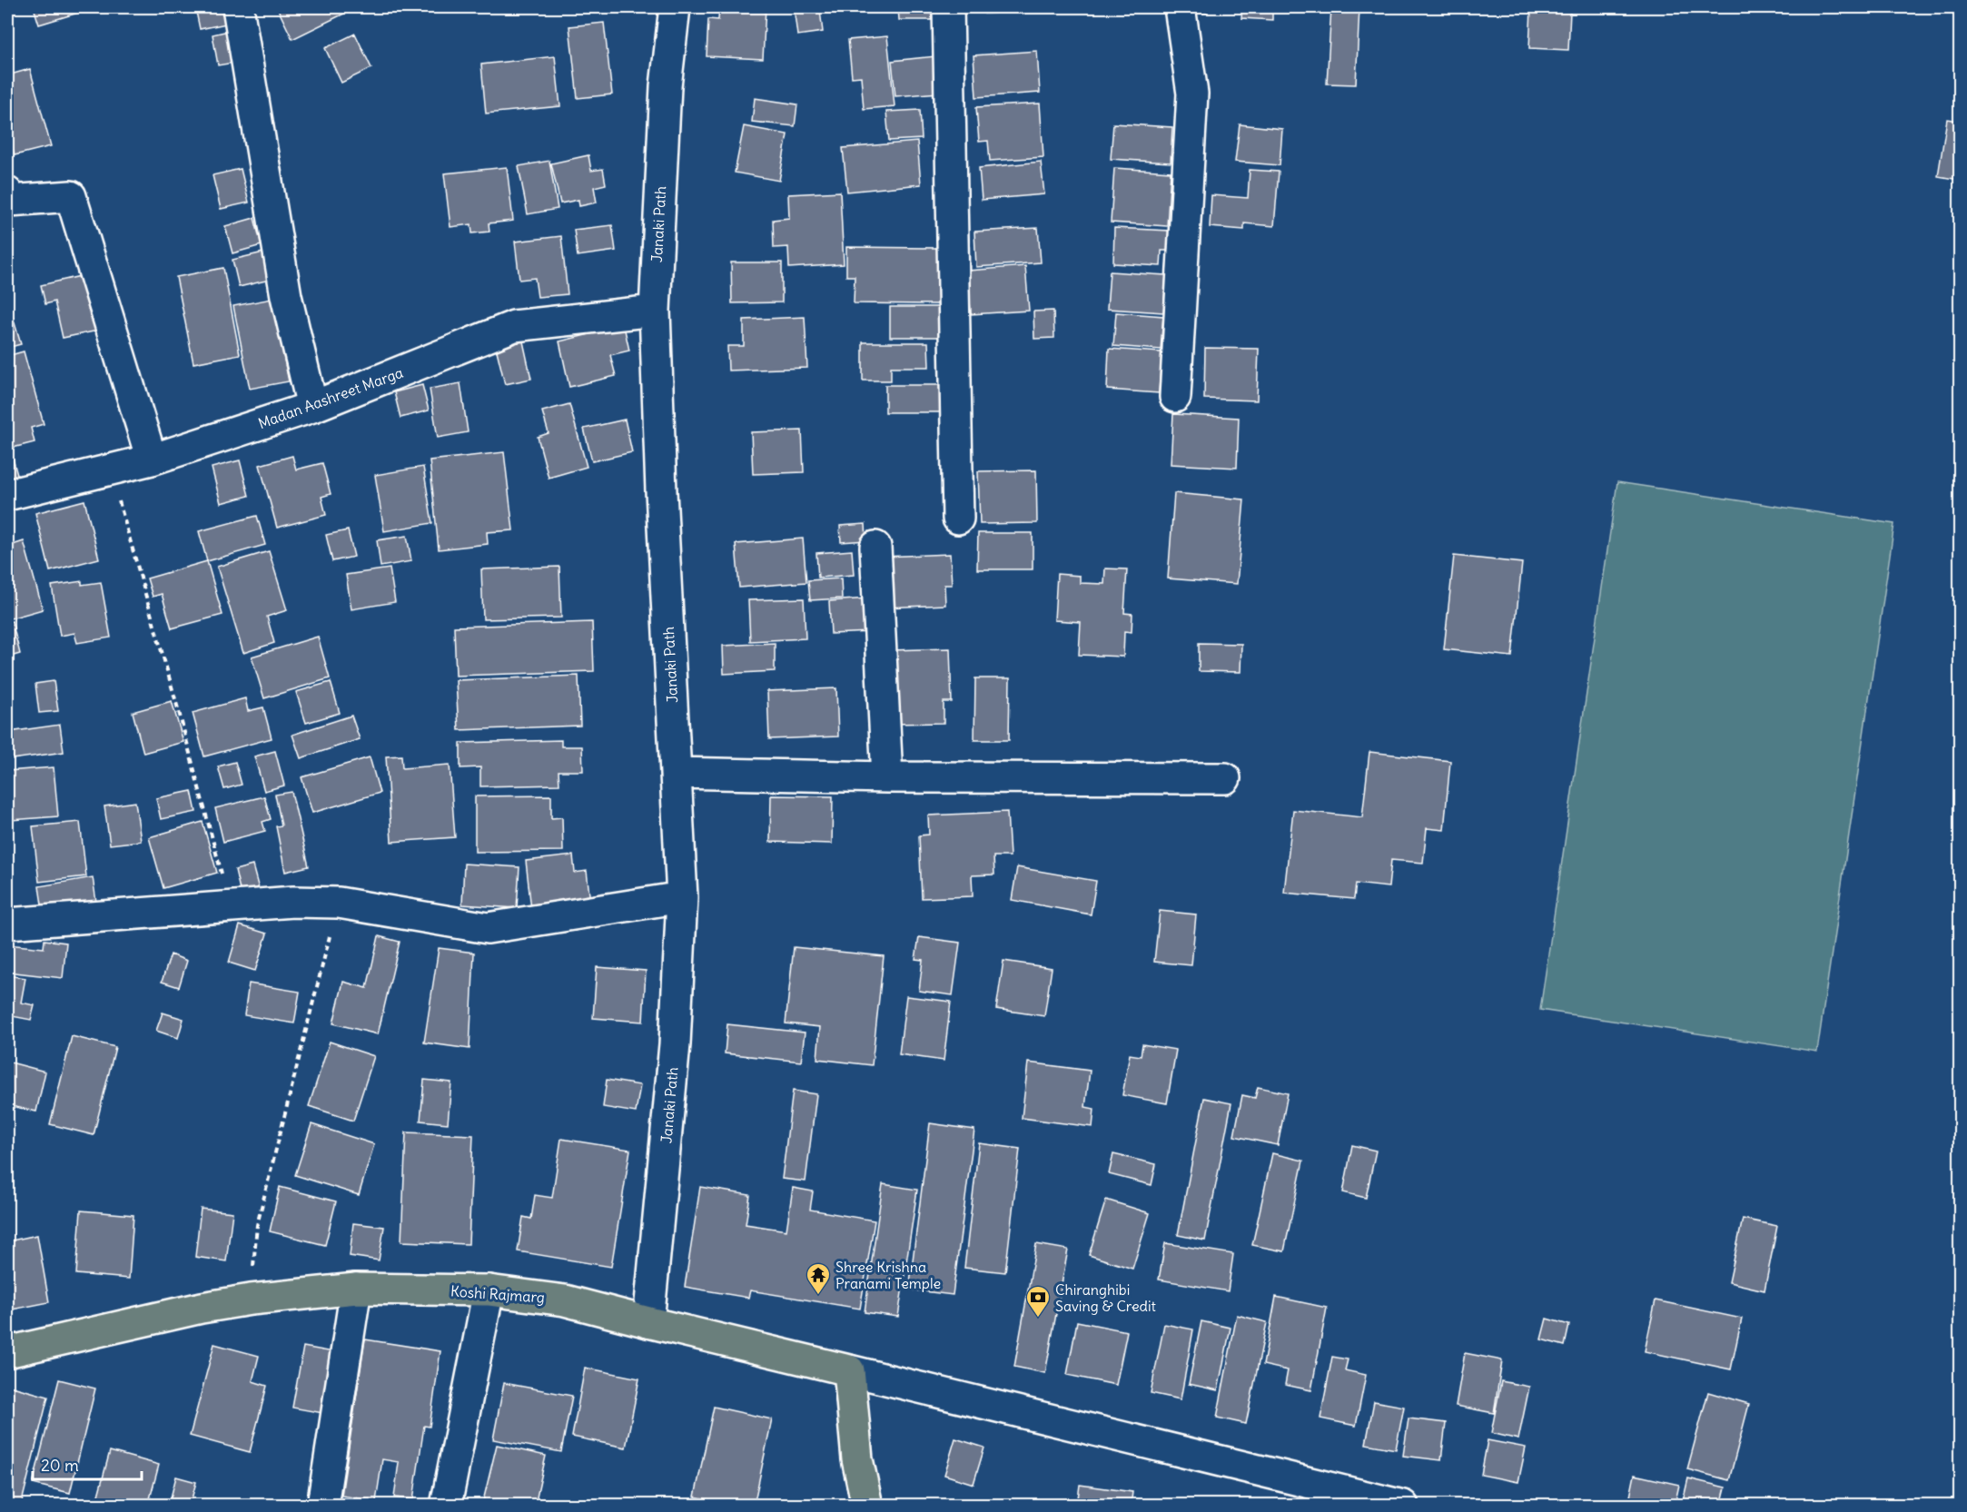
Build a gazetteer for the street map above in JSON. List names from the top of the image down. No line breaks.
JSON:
{"streets":{"main road":["Koshi Rajmarg"],"street":["Janaki Path","Madan Aashreet Marga"]},"crossings":[["Janaki Path","Madan Aashreet Marga"],["Janaki Path","Koshi Rajmarg"]],"places":{"temple":["Shree Krishna Pranami Temple"],"bank":["Chiranghibi Saving & Credit"]},"scale_bar":"20 m"}
